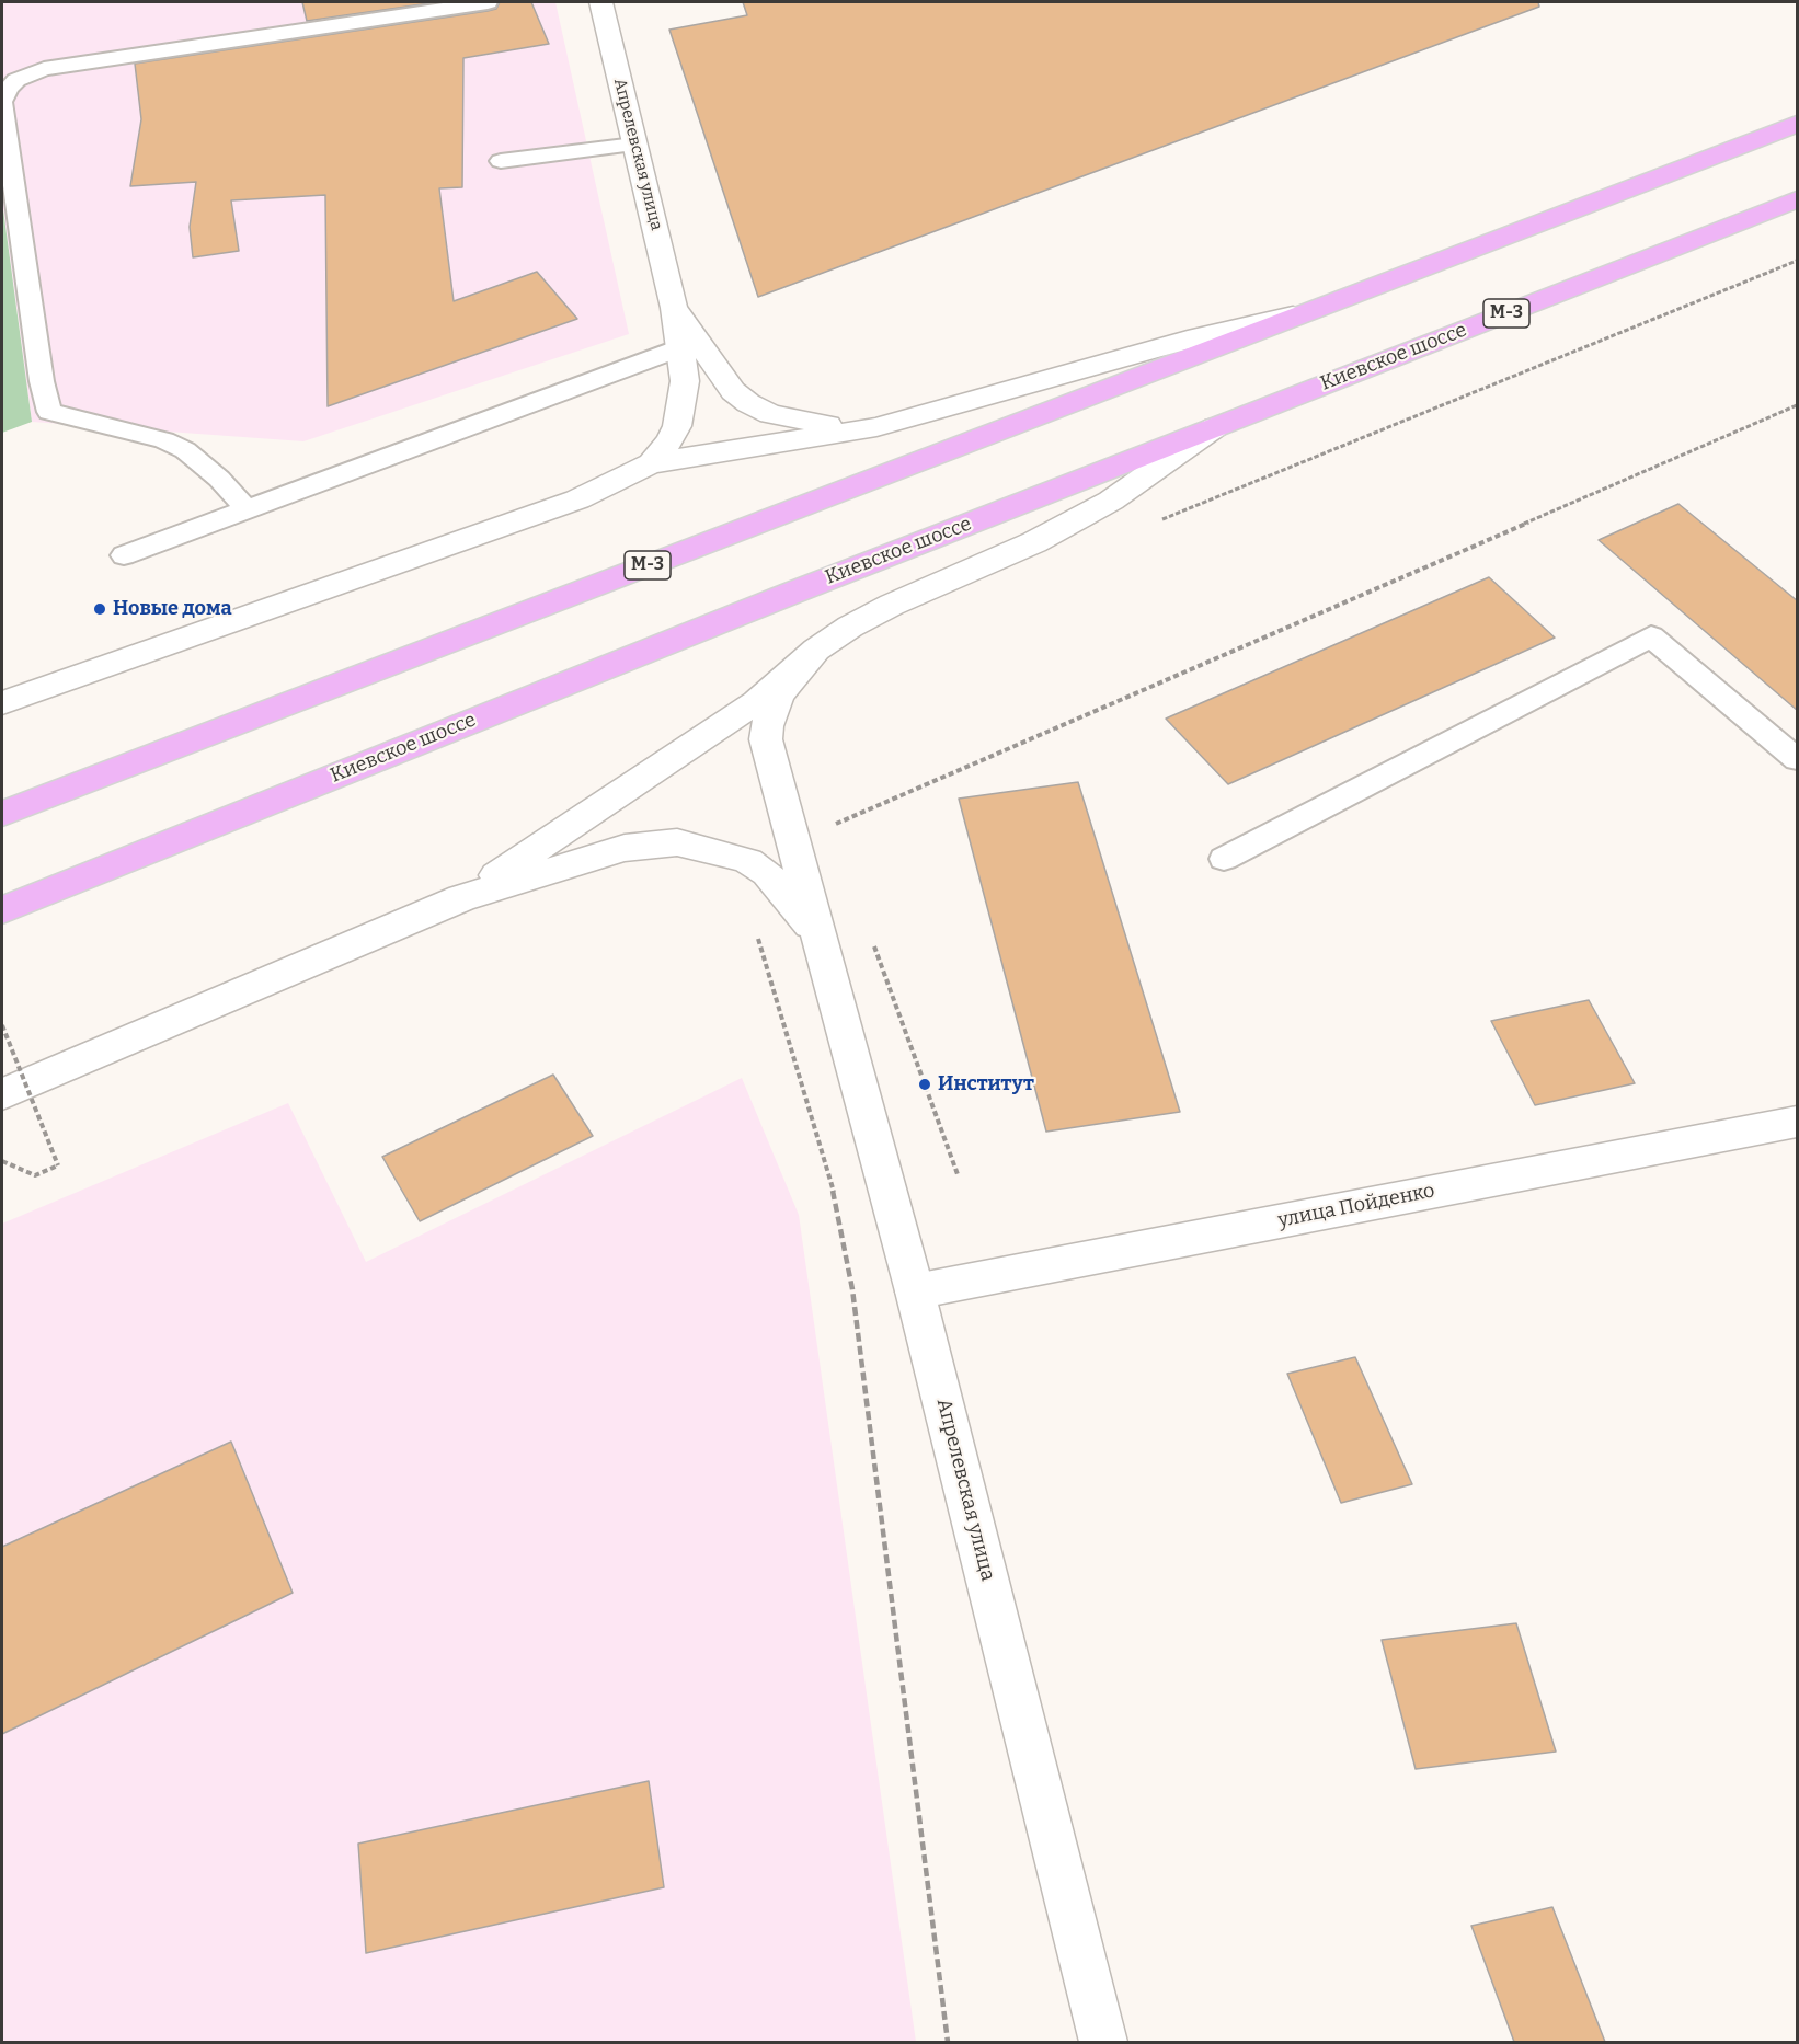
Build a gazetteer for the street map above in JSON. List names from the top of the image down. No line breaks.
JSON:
{"streets":{"highway":["М-3","Киевское шоссе"],"street":["Апрелевская улица","улица Пойденко"]},"crossings":[["Апрелевская улица","улица Пойденко"]],"places":["Новые дома","Институт"]}
